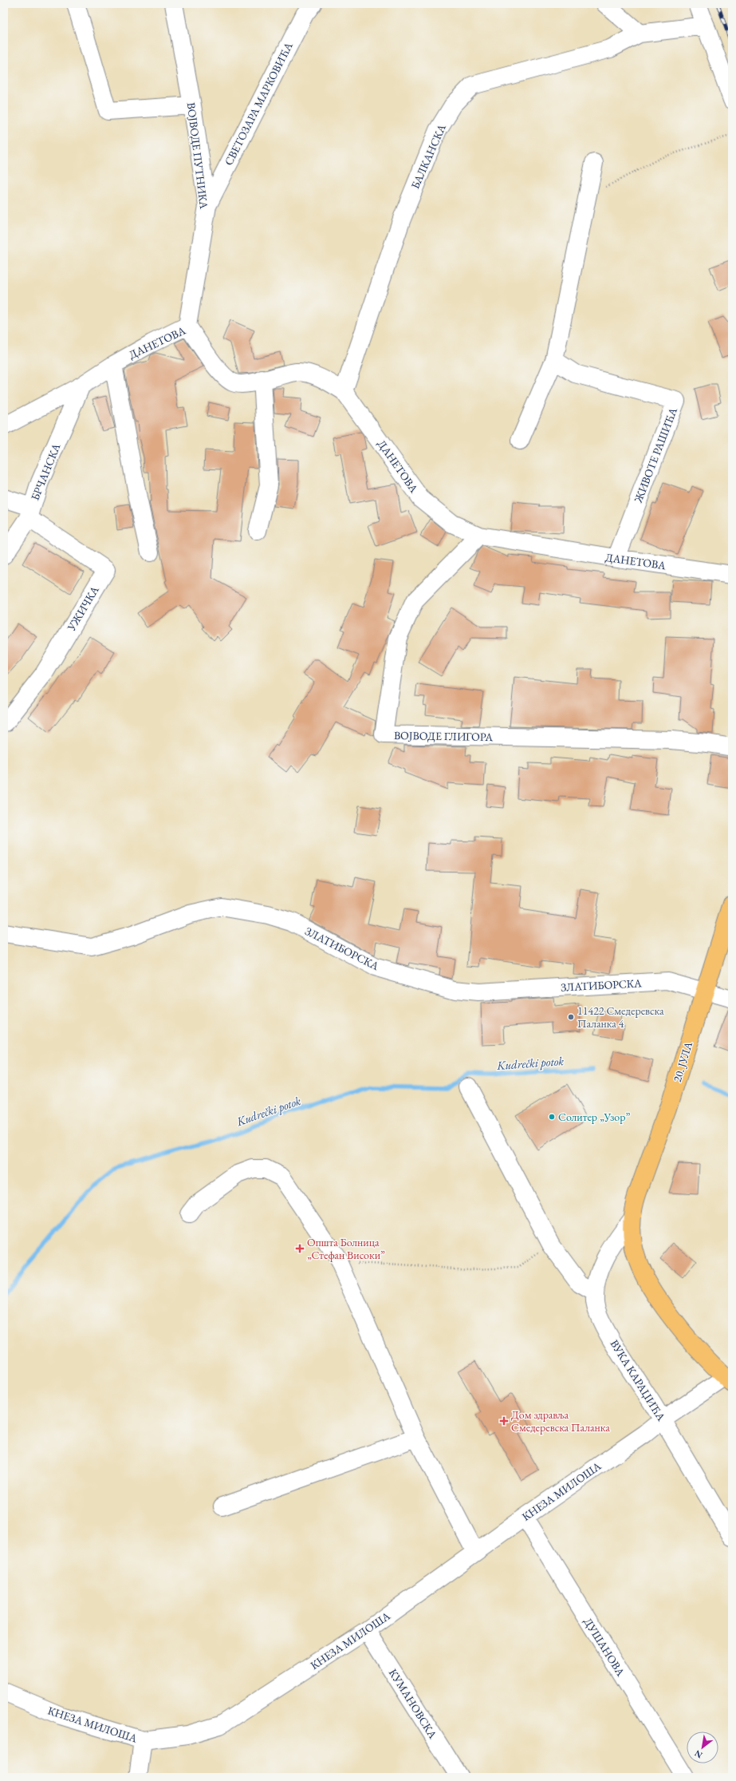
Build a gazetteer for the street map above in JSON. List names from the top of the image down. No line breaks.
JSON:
{"streets":{"main road":["20. ЈУЛА"],"street":["СВЕТОЗАРА МАРКОВИЋА","ВОЈВОДЕ ПУТНИКА","БАЛКАНСКА","ДАНЕТОВА","ЖИВОТЕ РАШИЋА","БРЧАНСКА","УЖИЧКА","ВОЈВОДЕ ГЛИГОРА","ЗЛАТИБОРСКА","ВУКА КАРАЏИЋА","КНЕЗА МИЛОША","ДУШАНОВА","КУМАНОВСКА"]},"crossings":[["СВЕТОЗАРА МАРКОВИЋА","ВОЈВОДЕ ПУТНИКА"],["ВОЈВОДЕ ПУТНИКА","ДАНЕТОВА"],["БАЛКАНСКА","ДАНЕТОВА"],["ДАНЕТОВА","ЖИВОТЕ РАШИЋА"],["ДАНЕТОВА","БРЧАНСКА"],["ДАНЕТОВА","ВОЈВОДЕ ГЛИГОРА"],["БРЧАНСКА","УЖИЧКА"],["ЗЛАТИБОРСКА","20. ЈУЛА"],["20. ЈУЛА","ВУКА КАРАЏИЋА"],["20. ЈУЛА","КНЕЗА МИЛОША"],["ВУКА КАРАЏИЋА","КНЕЗА МИЛОША"],["КНЕЗА МИЛОША","ДУШАНОВА"],["КНЕЗА МИЛОША","КУМАНОВСКА"]],"water":["Kudrečki potok"],"places":{"other":["11422 Смедеревска Паланка 4","Солитер „Узор”"],"health":["Општа Болница „Стефан Високи”","Дом здравља Смедеревска Паланка"]},"north":"bottom left"}
